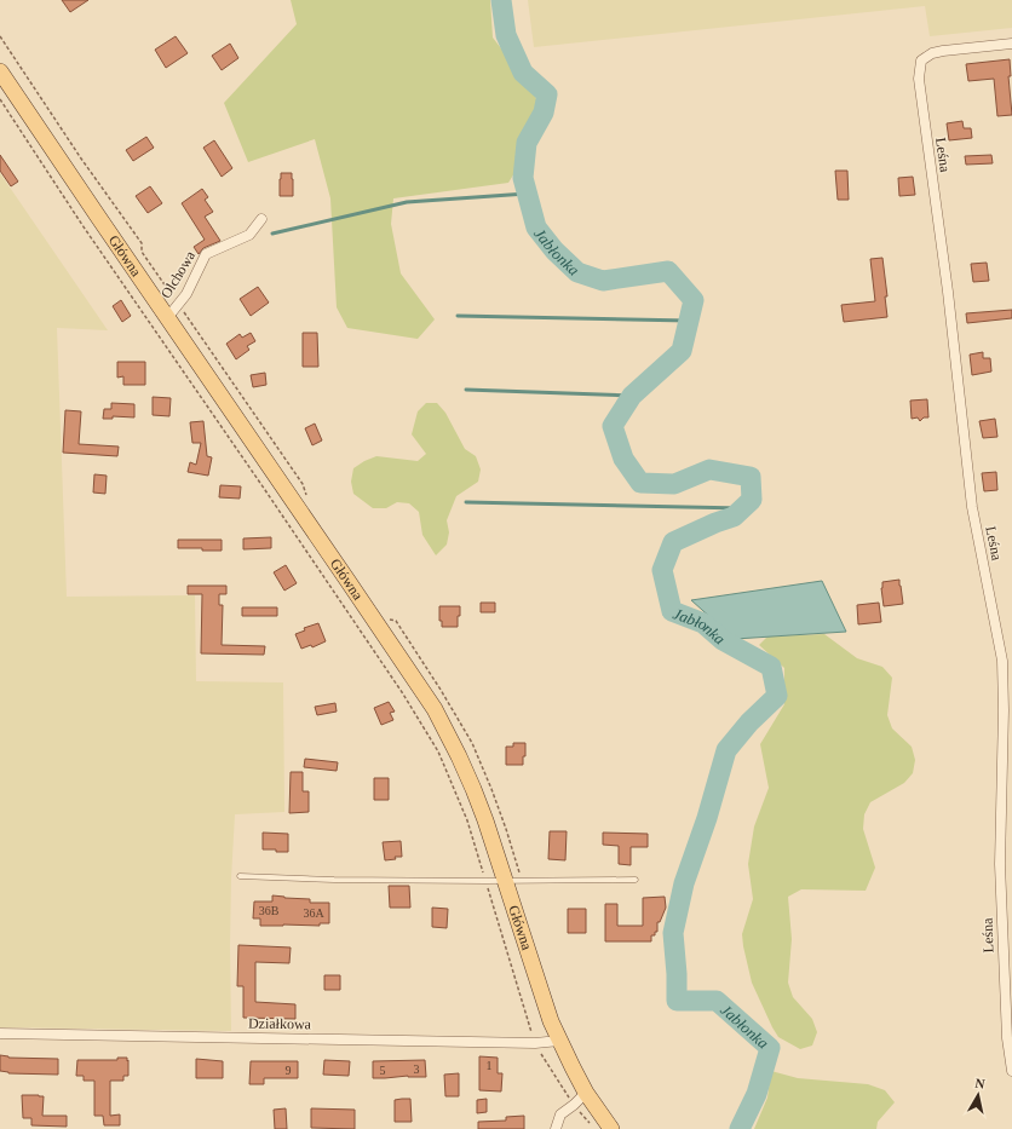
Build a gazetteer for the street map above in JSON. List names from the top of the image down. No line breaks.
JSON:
{"streets":{"main road":["Główna"],"street":["Leśna","Olchowa","Działkowa"]},"crossings":[["Główna","Olchowa"],["Główna","Działkowa"]],"water":["Jabłonka"],"house_numbers":["36B","36A","1","3","9","5"],"north":"top"}
